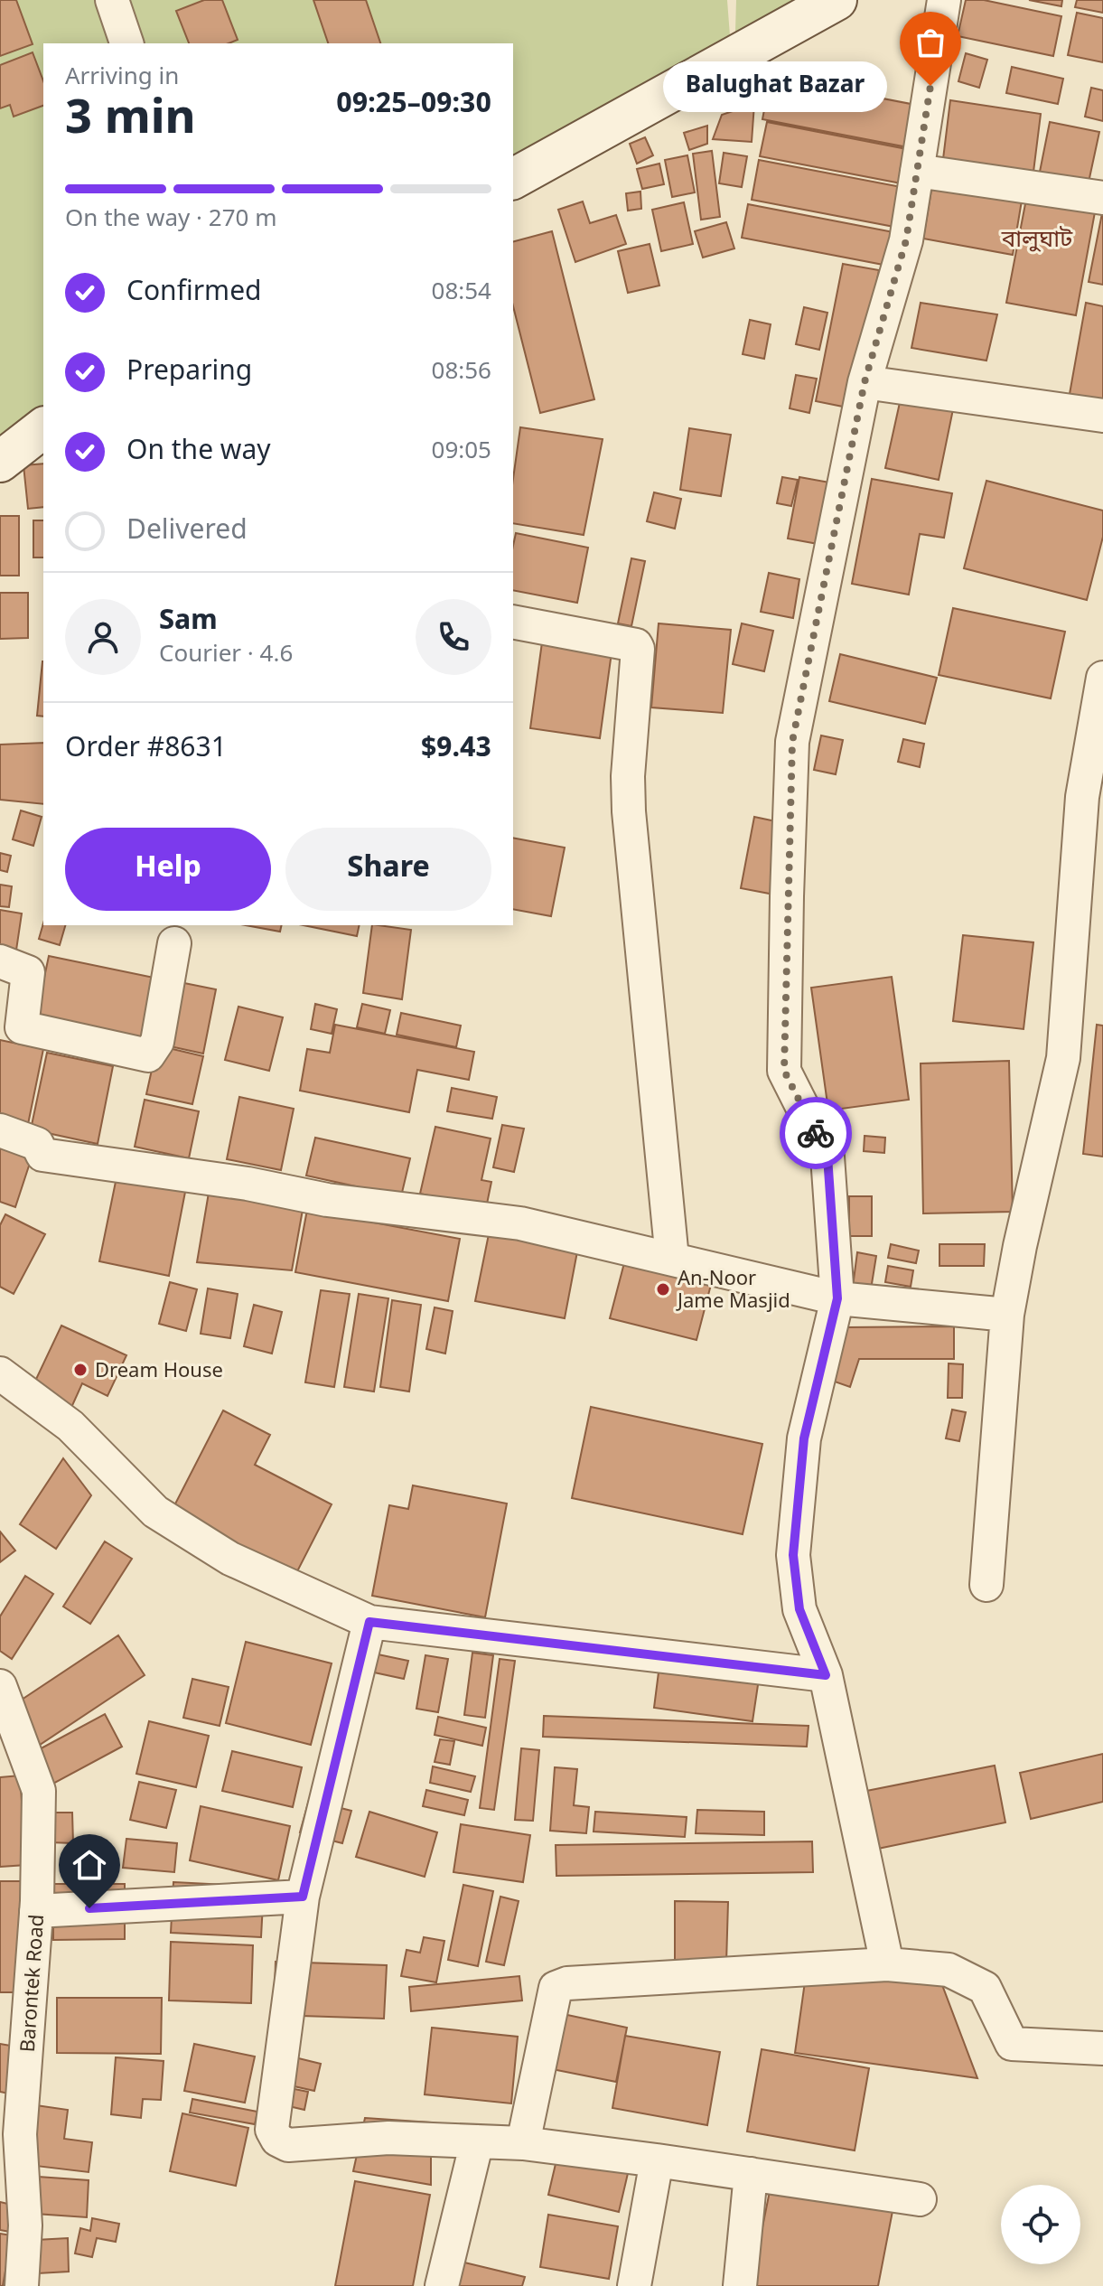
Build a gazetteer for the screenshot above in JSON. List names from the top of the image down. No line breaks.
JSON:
{"streets":{"street":["Barontek Road"]},"districts":["বালুঘাট"],"places":["Balughat Bazar","An-Noor Jame Masjid","Dream House"],"page":{"heading":["3 min","Arriving in","09:25–09:30"],"panel":["Sam","Courier · 4.6","Order #8631","$9.43"],"bubble":"Balughat Bazar","bar":"On the way · 270 m","list":[["Confirmed","08:54"],["Preparing","08:56"],["On the way","09:05"],"Delivered"],"buttons":["Help","Share"]}}
